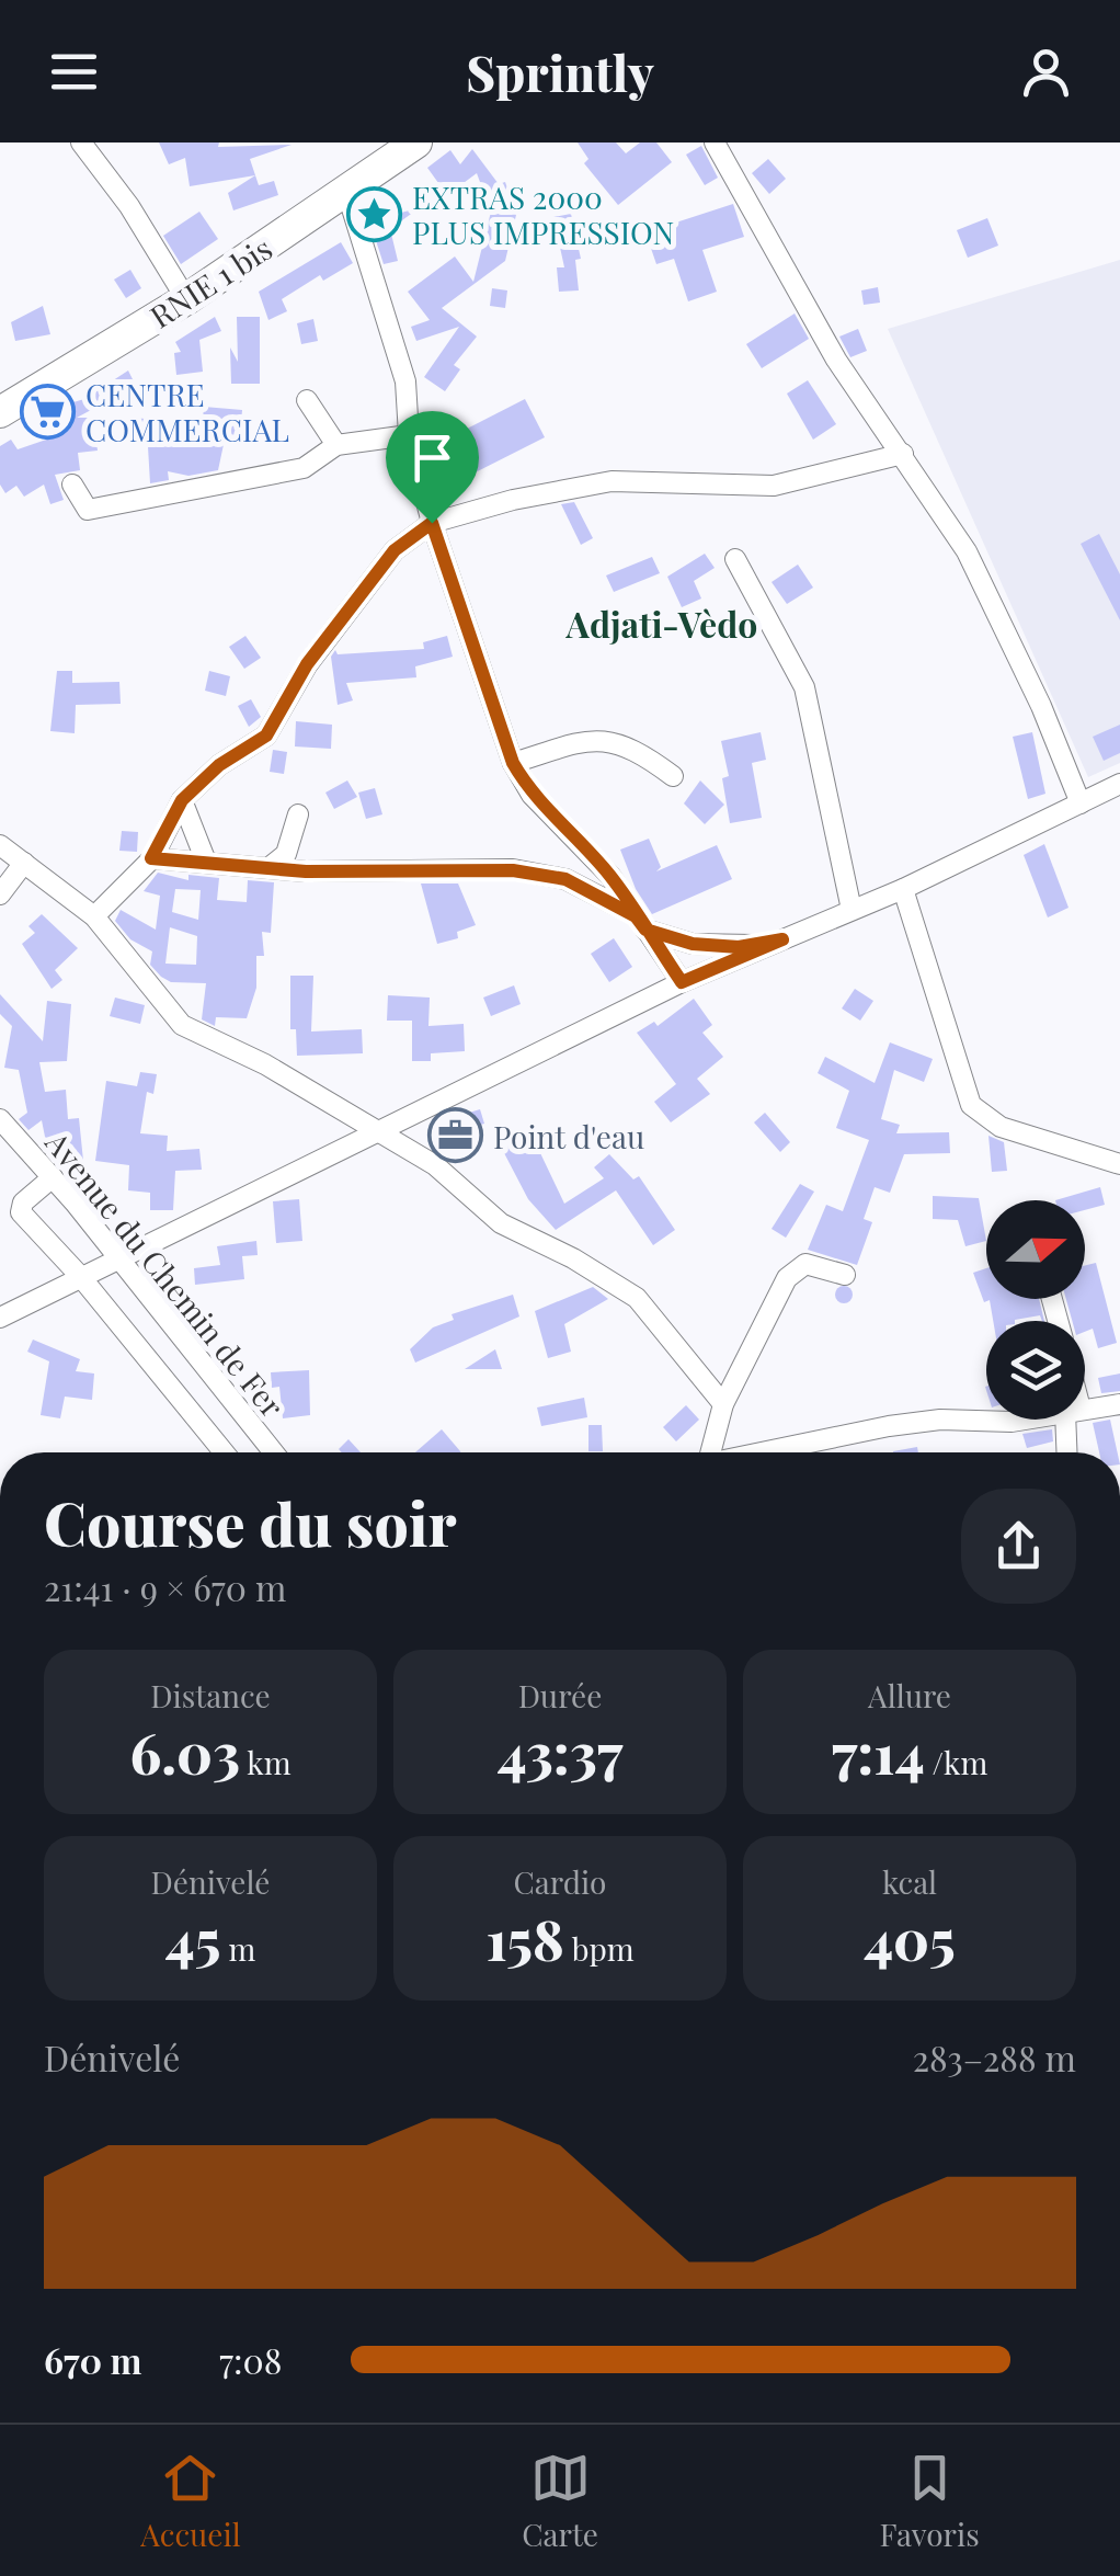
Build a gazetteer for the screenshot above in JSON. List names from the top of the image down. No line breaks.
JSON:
{"streets":{"main road":["RNIE 1 bis"],"street":["Avenue du Chemin de Fer"]},"districts":["Adjati-Vèdo"],"places":{"place":["EXTRAS 2000 PLUS IMPRESSION"],"supermarket":["CENTRE COMMERCIAL"],"office":["Point d'eau"]},"north":"right","page":{"header":"Sprintly","heading":["Course du soir","21:41 · 9 × 670 m"],"stats":[["Distance","6.03 km"],["Durée","43:37"],["Allure","7:14 /km"],["Dénivelé","45 m"],["Cardio","158 bpm"],["kcal","405"]],"chart":["Dénivelé","283–288 m"],"list":[{"name":"670 m","note":"7:08"}],"tabs":["Accueil","Carte","Favoris"]}}
